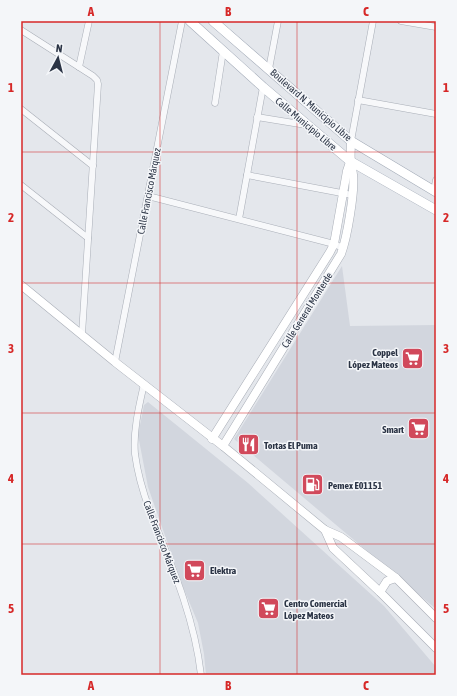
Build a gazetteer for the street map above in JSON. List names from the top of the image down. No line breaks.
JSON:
{"streets":{"main road":["Boulevard N. Municipio Libre","Calle Municipio Libre","Calle General Monterde"],"street":["Calle Francisco Márquez"]},"crossings":[["Boulevard N. Municipio Libre","Calle General Monterde"],["Calle Municipio Libre","Calle General Monterde"]],"places":{"supermarket":["Coppel López Mateos","Smart","Elektra","Centro Comercial López Mateos"],"restaurant":["Tortas El Puma"],"fuel station":["Pemex E01151"]},"north":"top","grid":{"columns":["A","B","C"],"rows":["1","2","3","4","5"]}}
